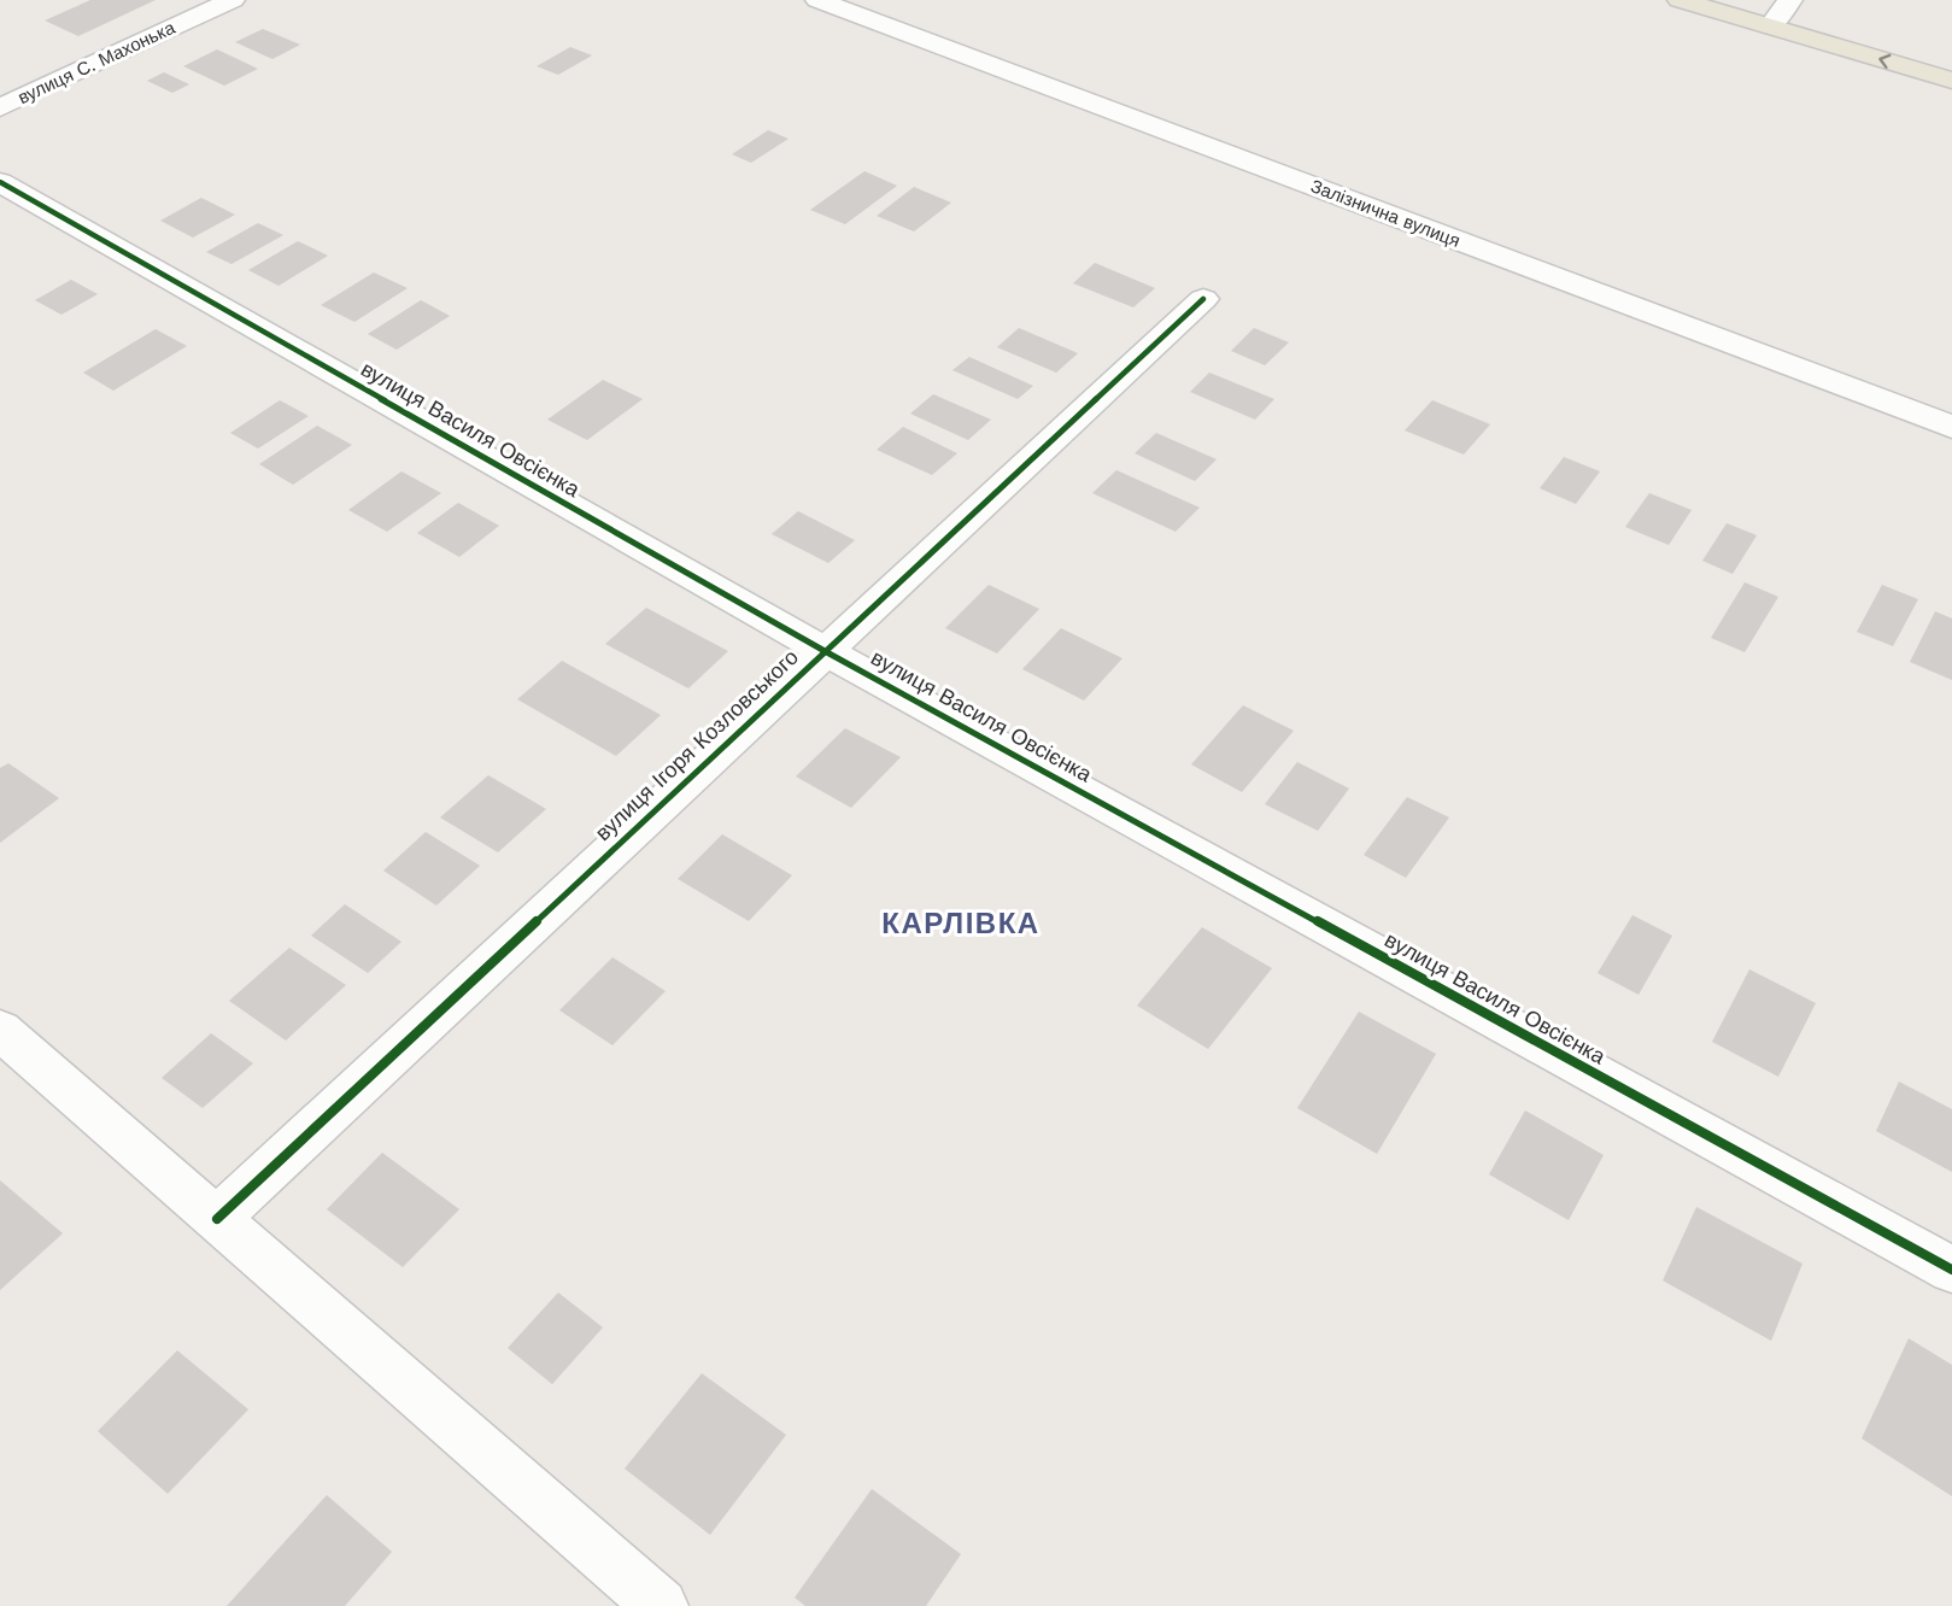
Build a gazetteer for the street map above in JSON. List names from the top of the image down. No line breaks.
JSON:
{"streets":{"street":["вулиця С. Махонька","Залізнична вулиця","вулиця Василя Овсієнка","вулиця Ігоря Козловського"]},"crossings":[["вулиця Василя Овсієнка","вулиця Ігоря Козловського"]],"districts":["КАРЛІВКА"]}
